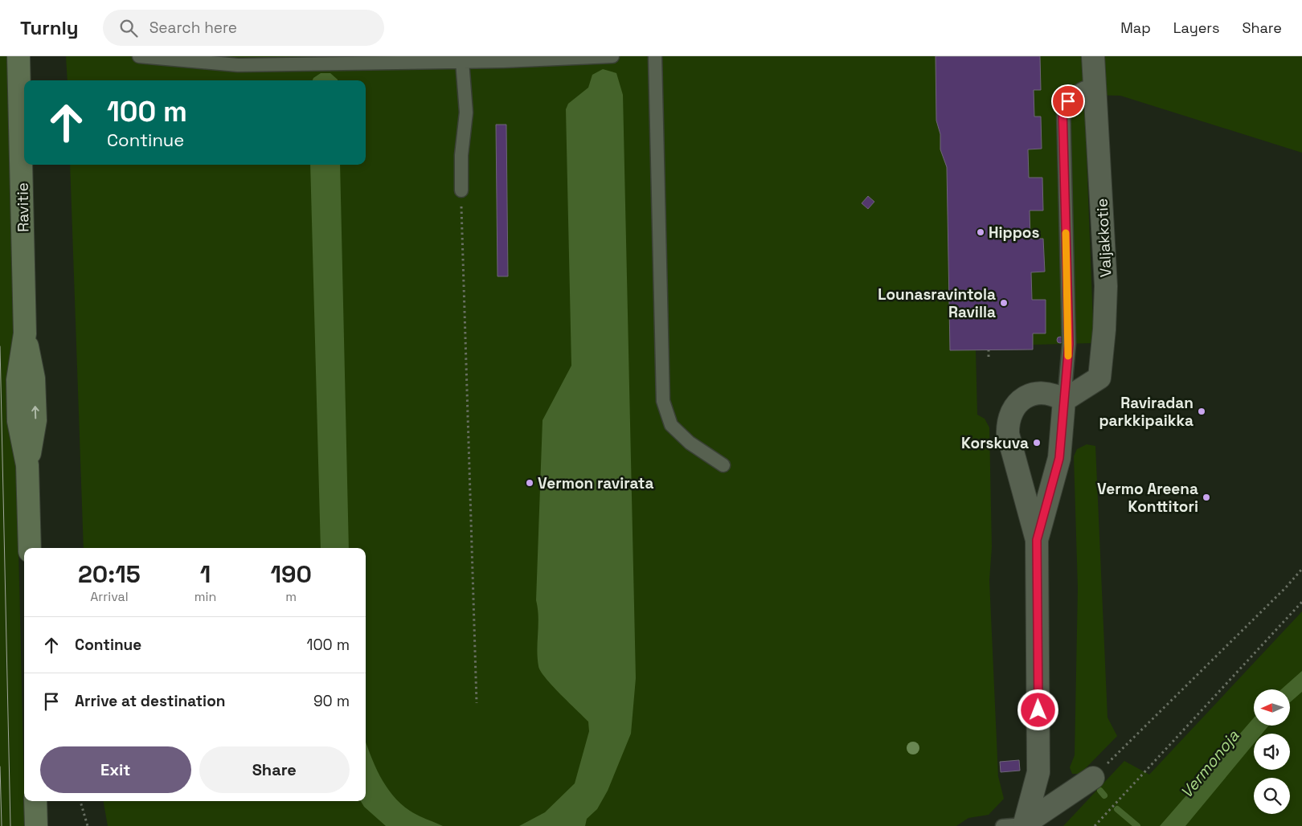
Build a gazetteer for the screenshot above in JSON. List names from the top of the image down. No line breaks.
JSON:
{"streets":{"street":["Ravitie","Valjakkotie"]},"water":["Vermonoja"],"places":["Hippos","Lounasravintola Ravilla","Raviradan parkkipaikka","Korskuva","Vermon ravirata","Vermo Areena Konttitori"],"north":"left","page":{"header":"Turnly","search":"Search here","nav":["Map","Layers","Share"],"turn":["100 m","Continue"],"eta":["20:15","Arrival","1","min","190","m"],"list":[{"name":"Continue","value":"100 m"},{"name":"Arrive at destination","value":"90 m"}],"buttons":["Exit","Share"]}}
